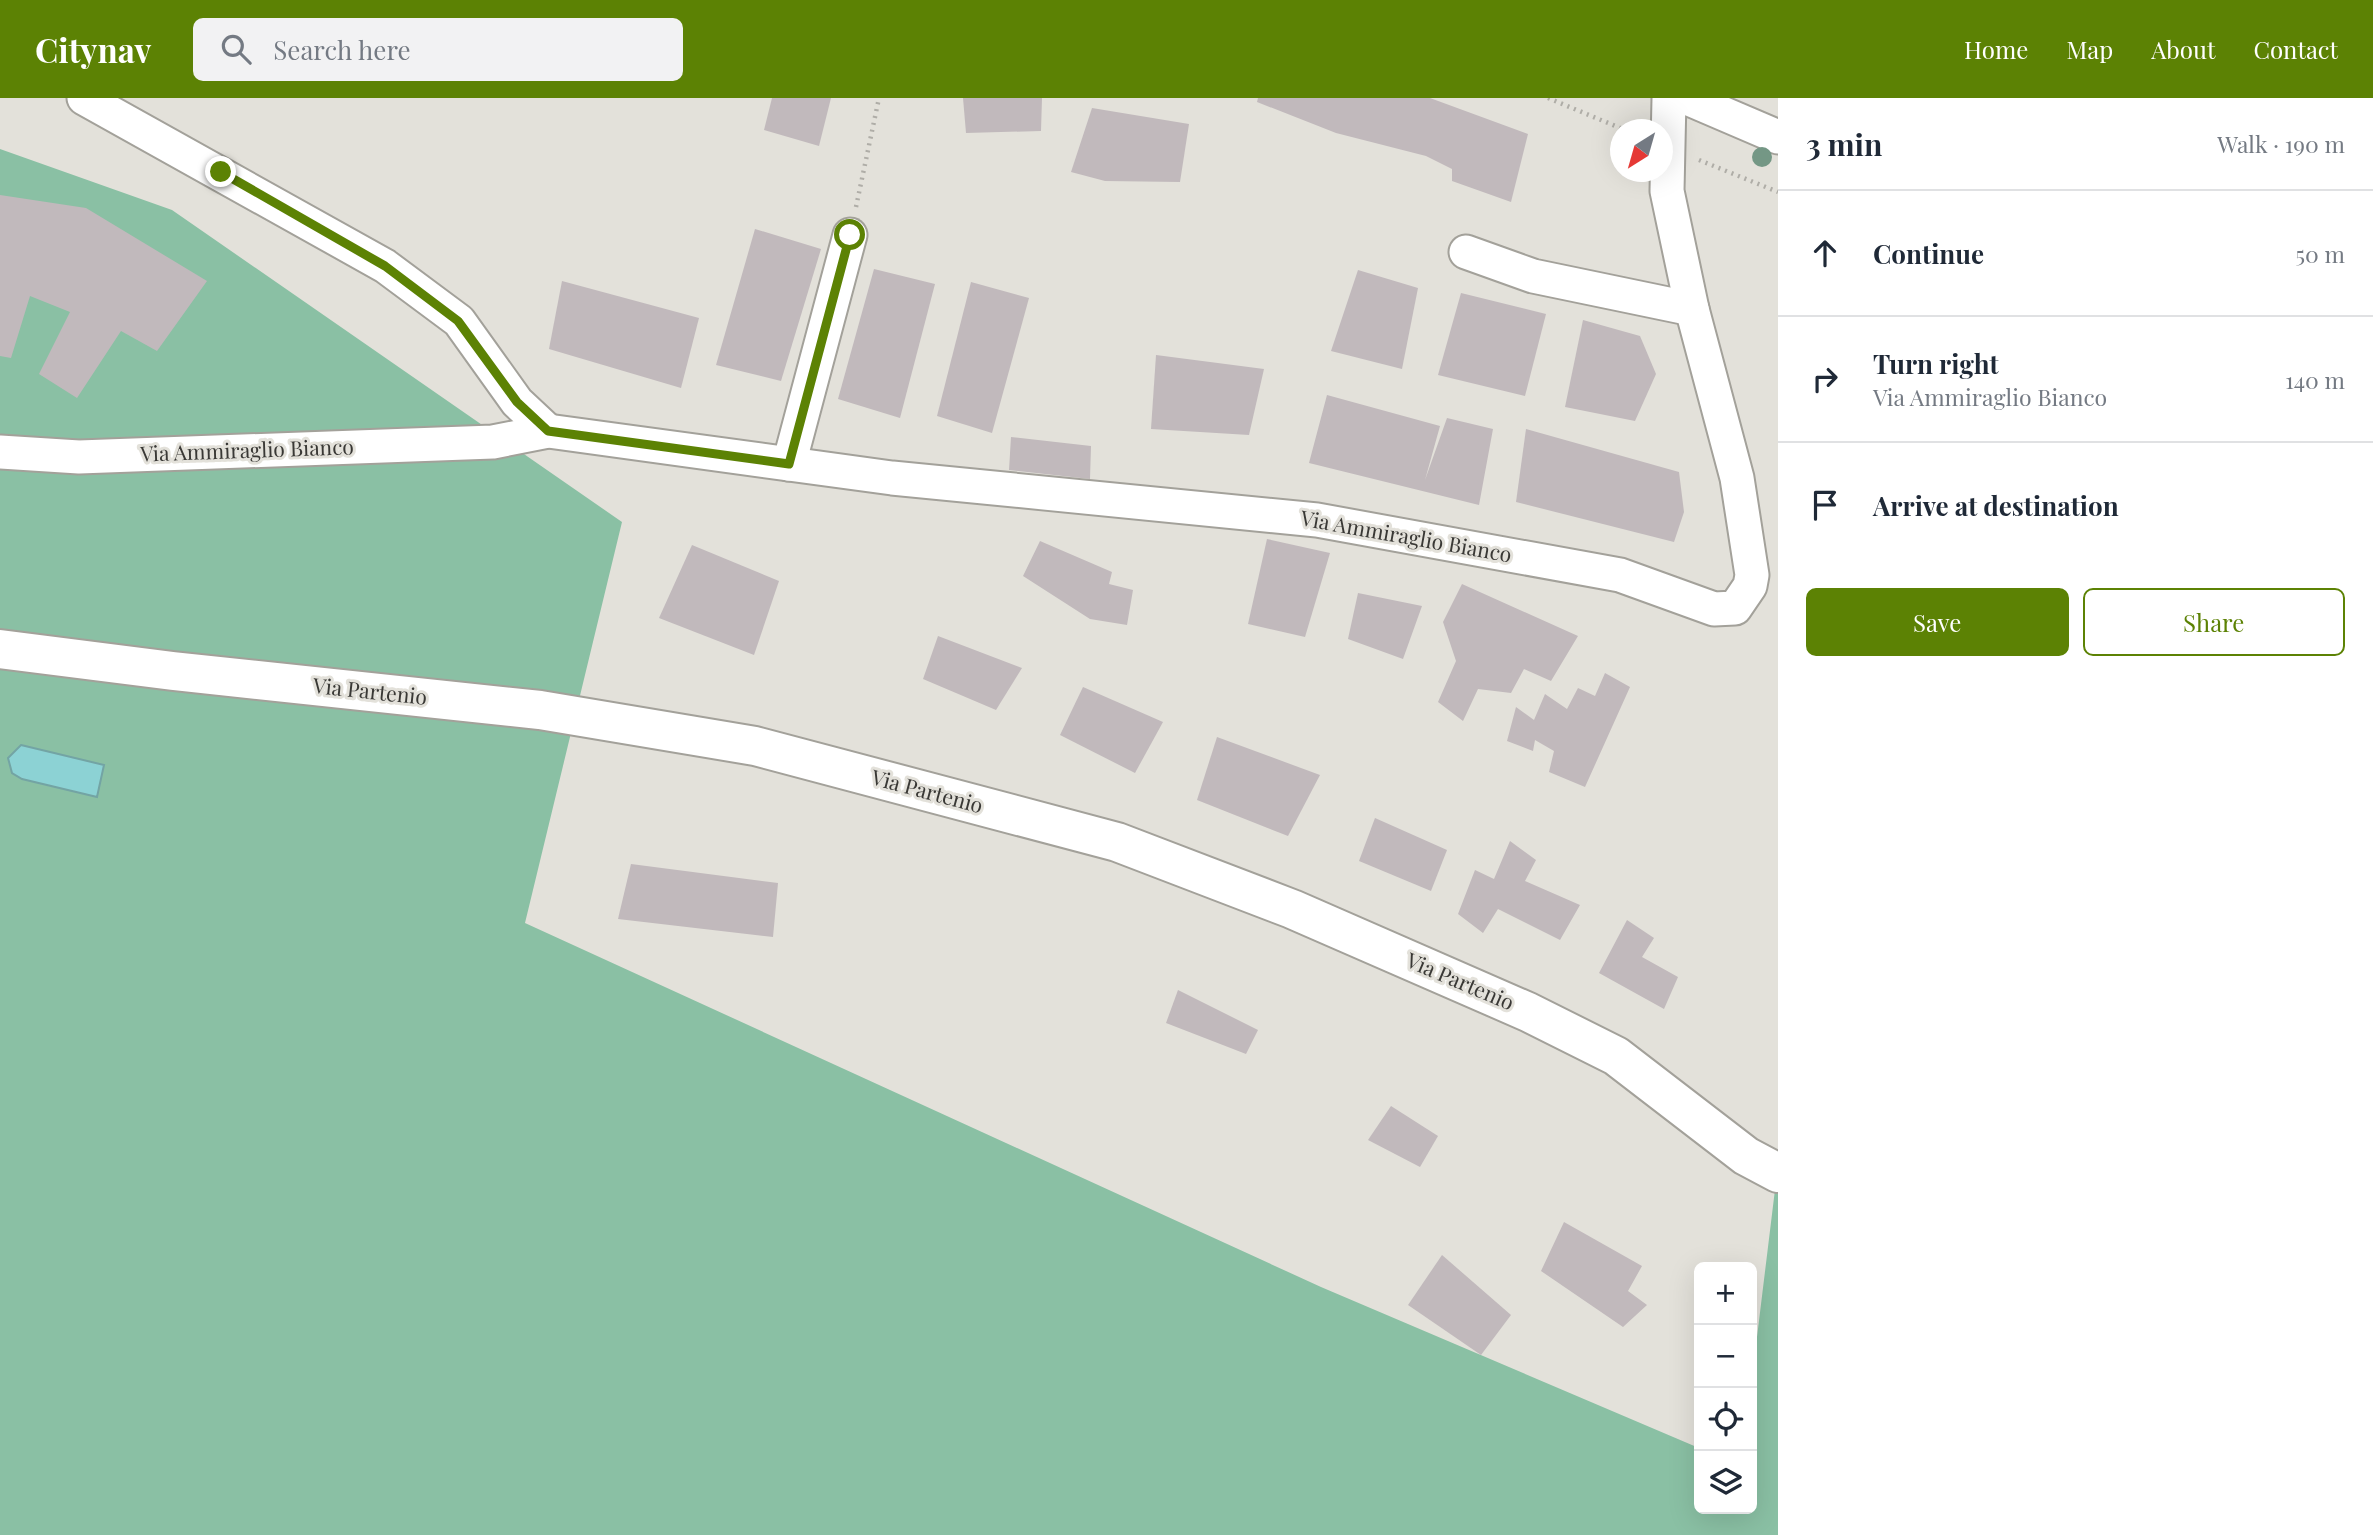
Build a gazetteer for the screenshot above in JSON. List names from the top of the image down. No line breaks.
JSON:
{"streets":{"main road":["Via Partenio"],"street":["Via Ammiraglio Bianco"]},"north":"bottom left","page":{"header":"Citynav","search":"Search here","nav":["Home","Map","About","Contact"],"heading":["3 min","Walk · 190 m"],"list":[["Continue","50 m"],["Turn right","Via Ammiraglio Bianco","140 m"],"Arrive at destination"],"buttons":["Save","Share"],"map_buttons":["+","−"]}}
